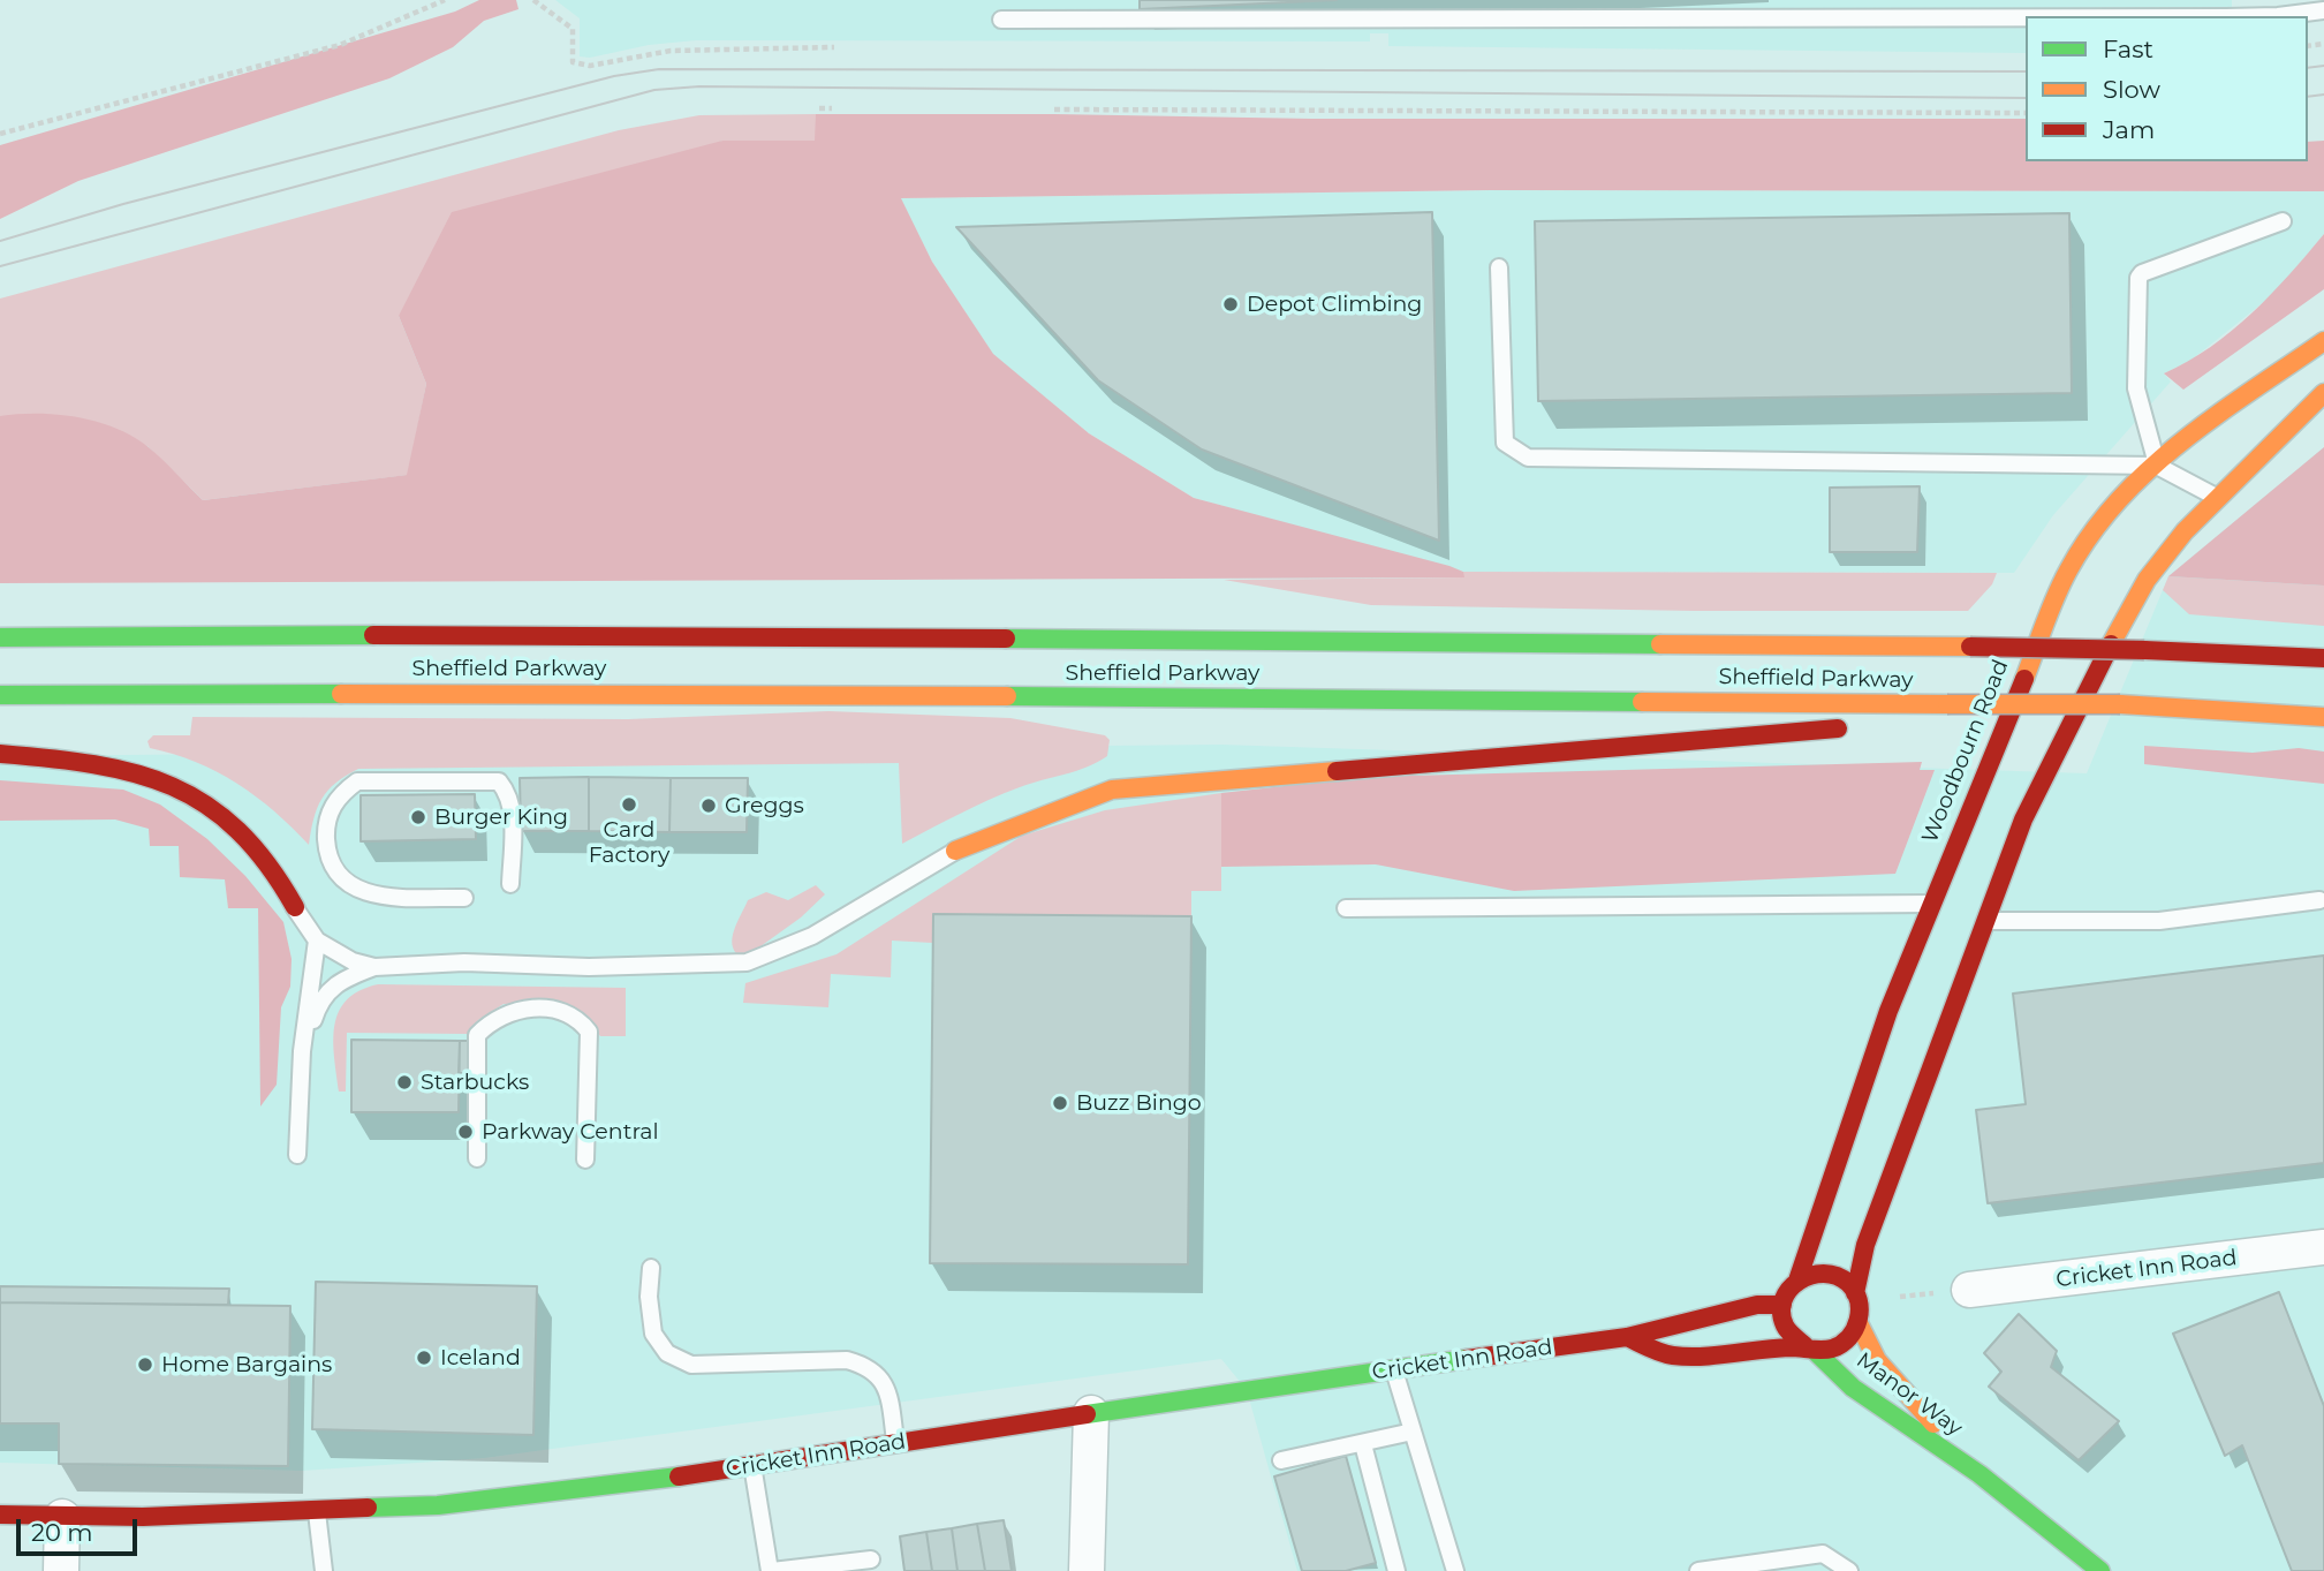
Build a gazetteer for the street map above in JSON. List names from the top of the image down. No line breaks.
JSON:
{"streets":{"main road":["Sheffield Parkway","Woodbourn Road","Cricket Inn Road","Manor Way"]},"crossings":[["Woodbourn Road","Cricket Inn Road"],["Woodbourn Road","Manor Way"],["Cricket Inn Road","Manor Way"]],"places":["Depot Climbing","Card Factory","Greggs","Burger King","Starbucks","Buzz Bingo","Parkway Central","Iceland","Home Bargains"],"legend":["Fast","Slow","Jam"],"scale_bar":"20 m"}
